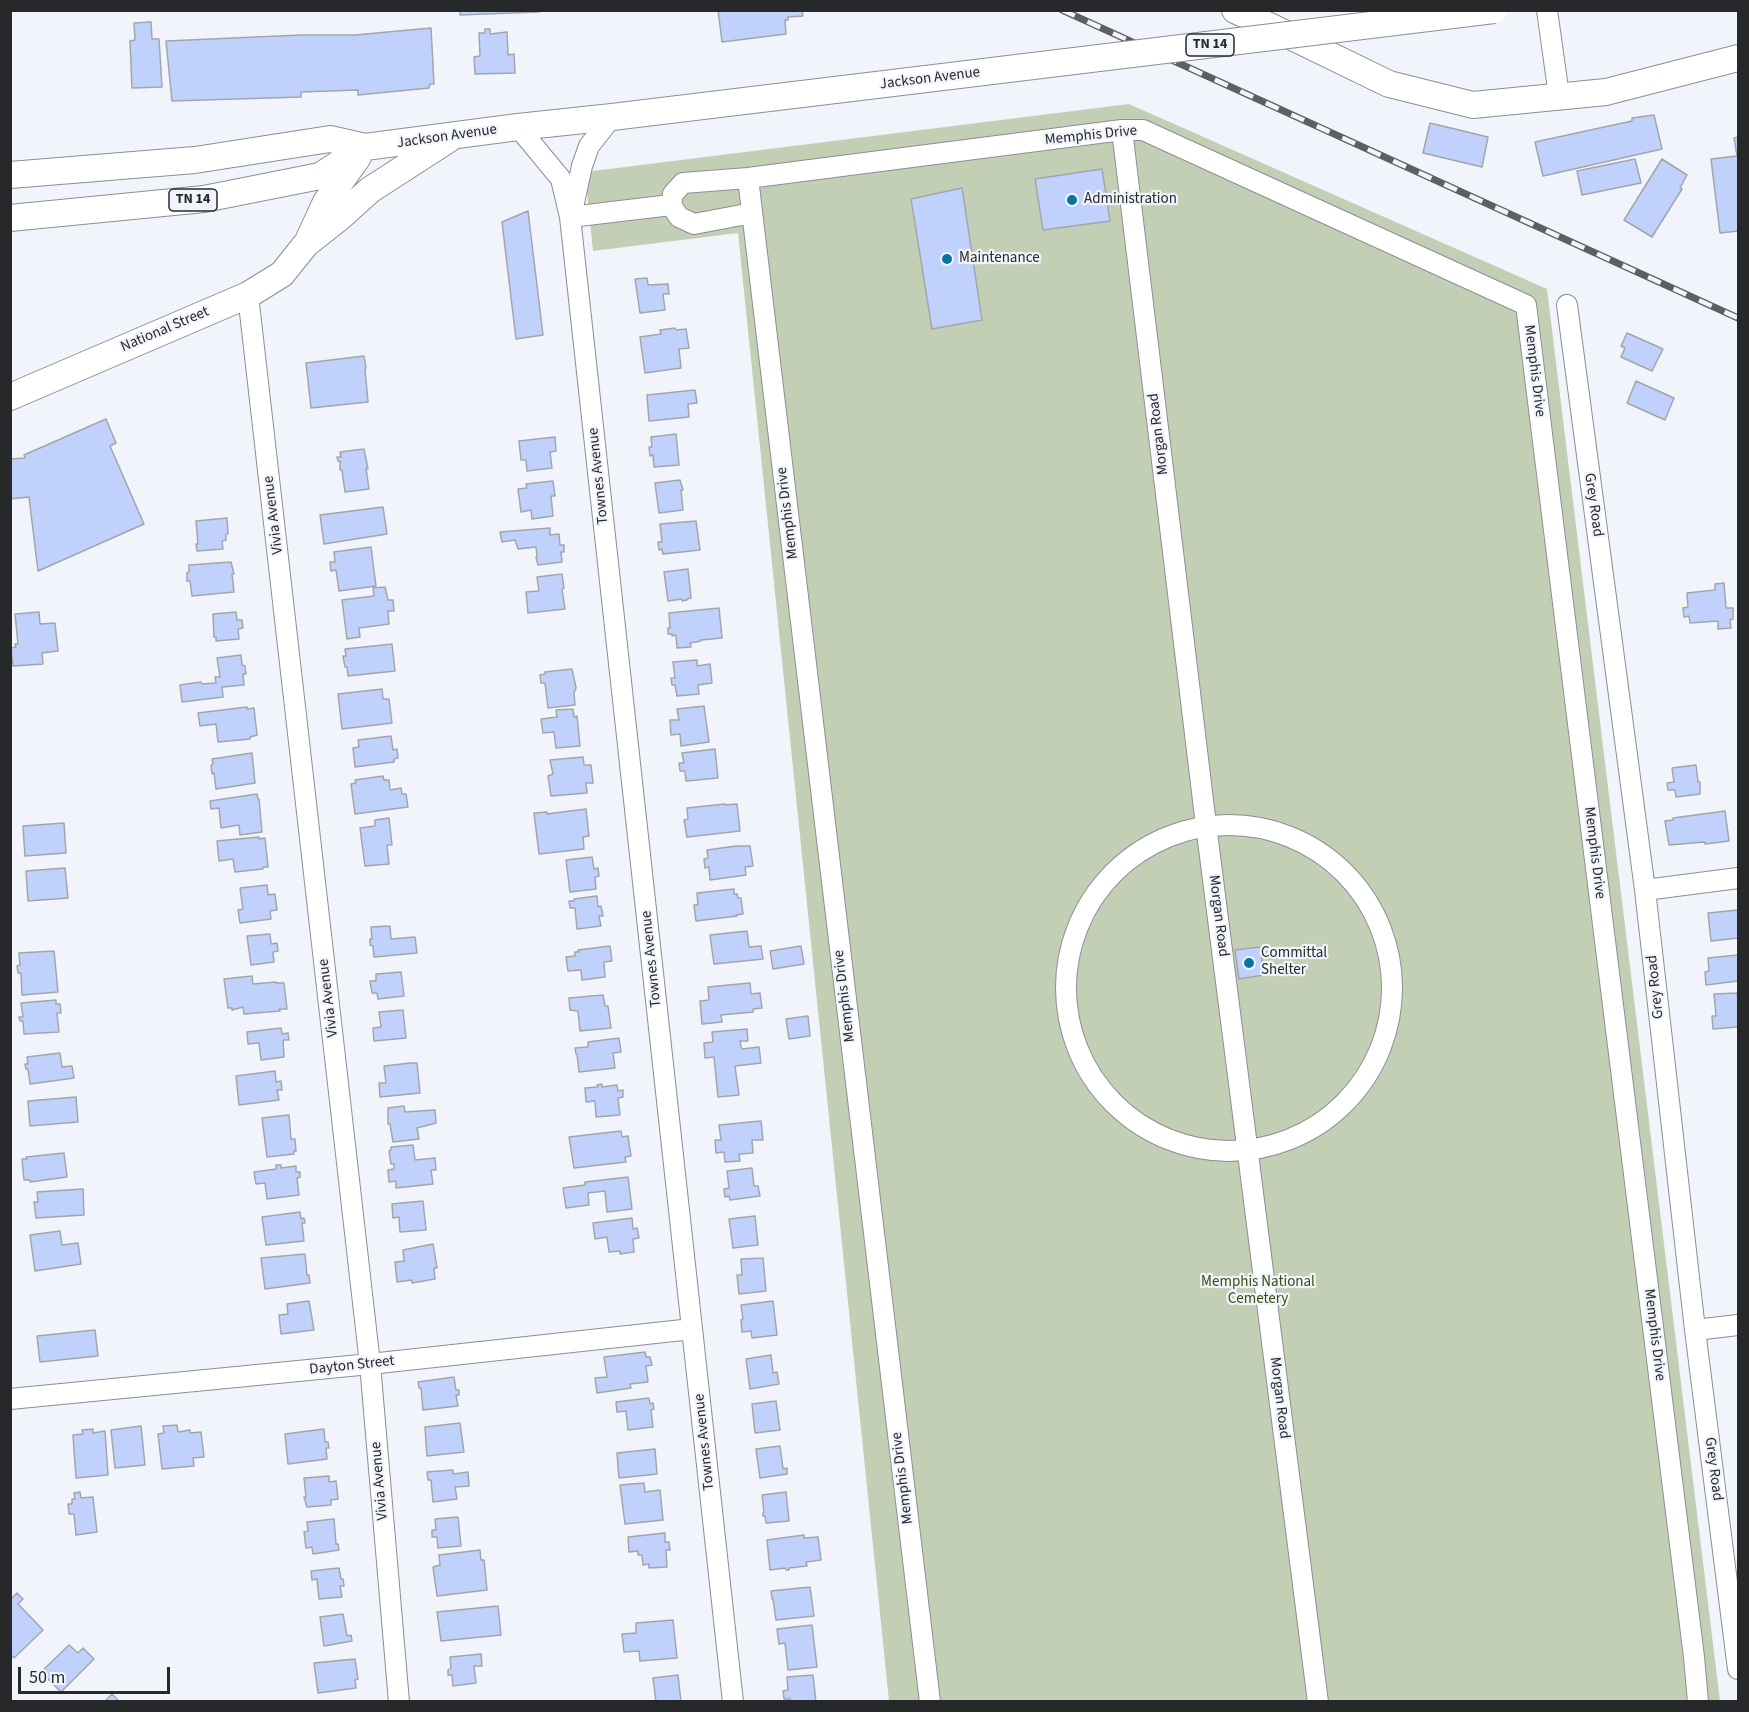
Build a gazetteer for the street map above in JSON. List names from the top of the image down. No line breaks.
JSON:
{"streets":{"main road":["TN 14","Jackson Avenue","National Street"],"street":["Memphis Drive","Morgan Road","Townes Avenue","Grey Road","Vivia Avenue","Dayton Street"]},"crossings":[["Jackson Avenue","National Street"],["Jackson Avenue","Townes Avenue"],["Memphis Drive","Morgan Road"],["National Street","Vivia Avenue"],["Townes Avenue","Dayton Street"],["Vivia Avenue","Dayton Street"]],"parks":["Memphis National Cemetery"],"places":["Administration","Maintenance","Committal Shelter"],"scale_bar":"50 m"}
